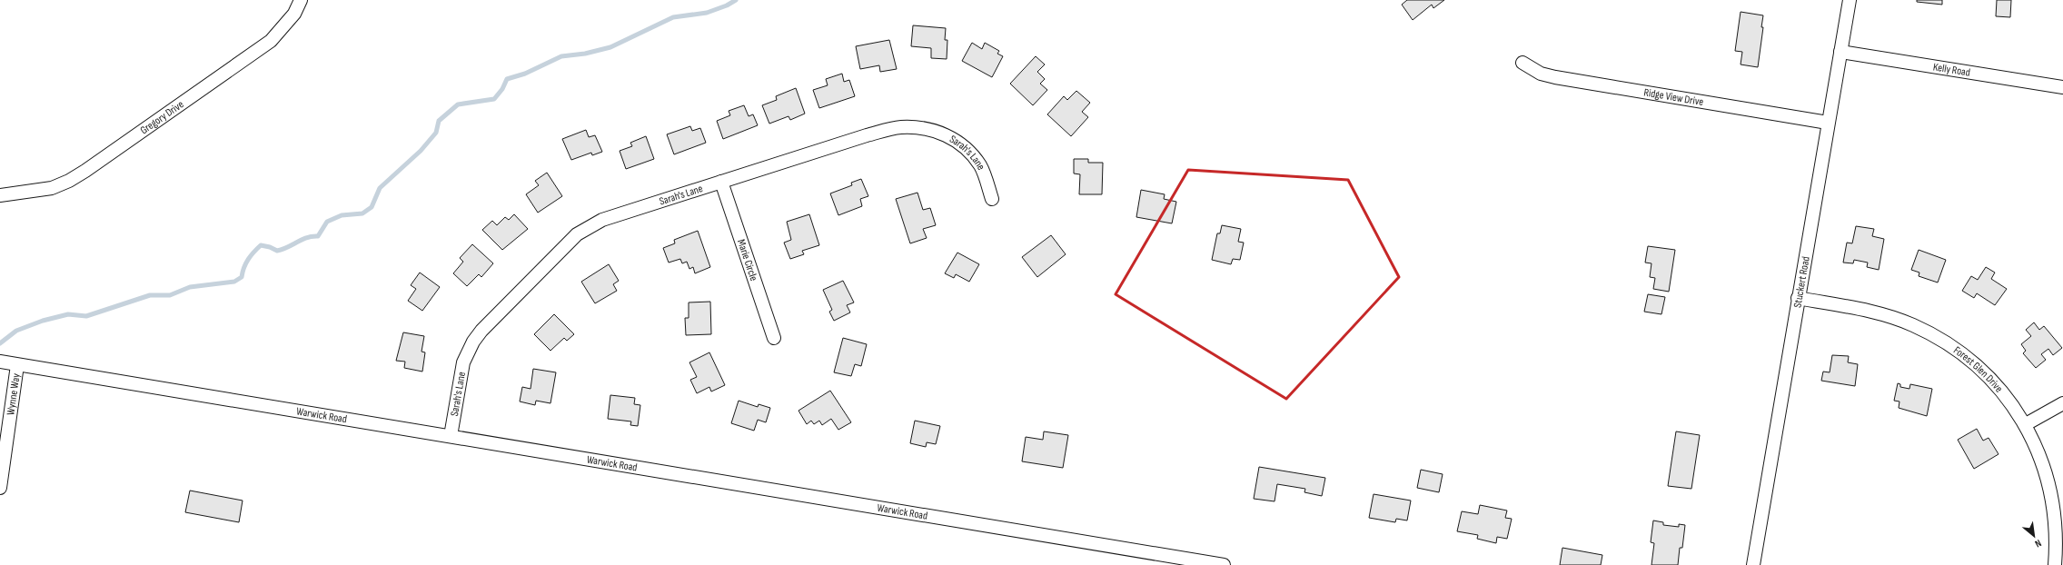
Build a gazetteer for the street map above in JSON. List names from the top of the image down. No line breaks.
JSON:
{"streets":{"street":["Kelly Road","Ridge View Drive","Gregory Drive","Sarah's Lane","Marie Circle","Stuckert Road","Forest Glen Drive","Wynne Way","Warwick Road"]},"crossings":[["Kelly Road","Stuckert Road"],["Ridge View Drive","Stuckert Road"],["Sarah's Lane","Marie Circle"],["Sarah's Lane","Warwick Road"],["Stuckert Road","Forest Glen Drive"],["Wynne Way","Warwick Road"]],"north":"bottom right"}
